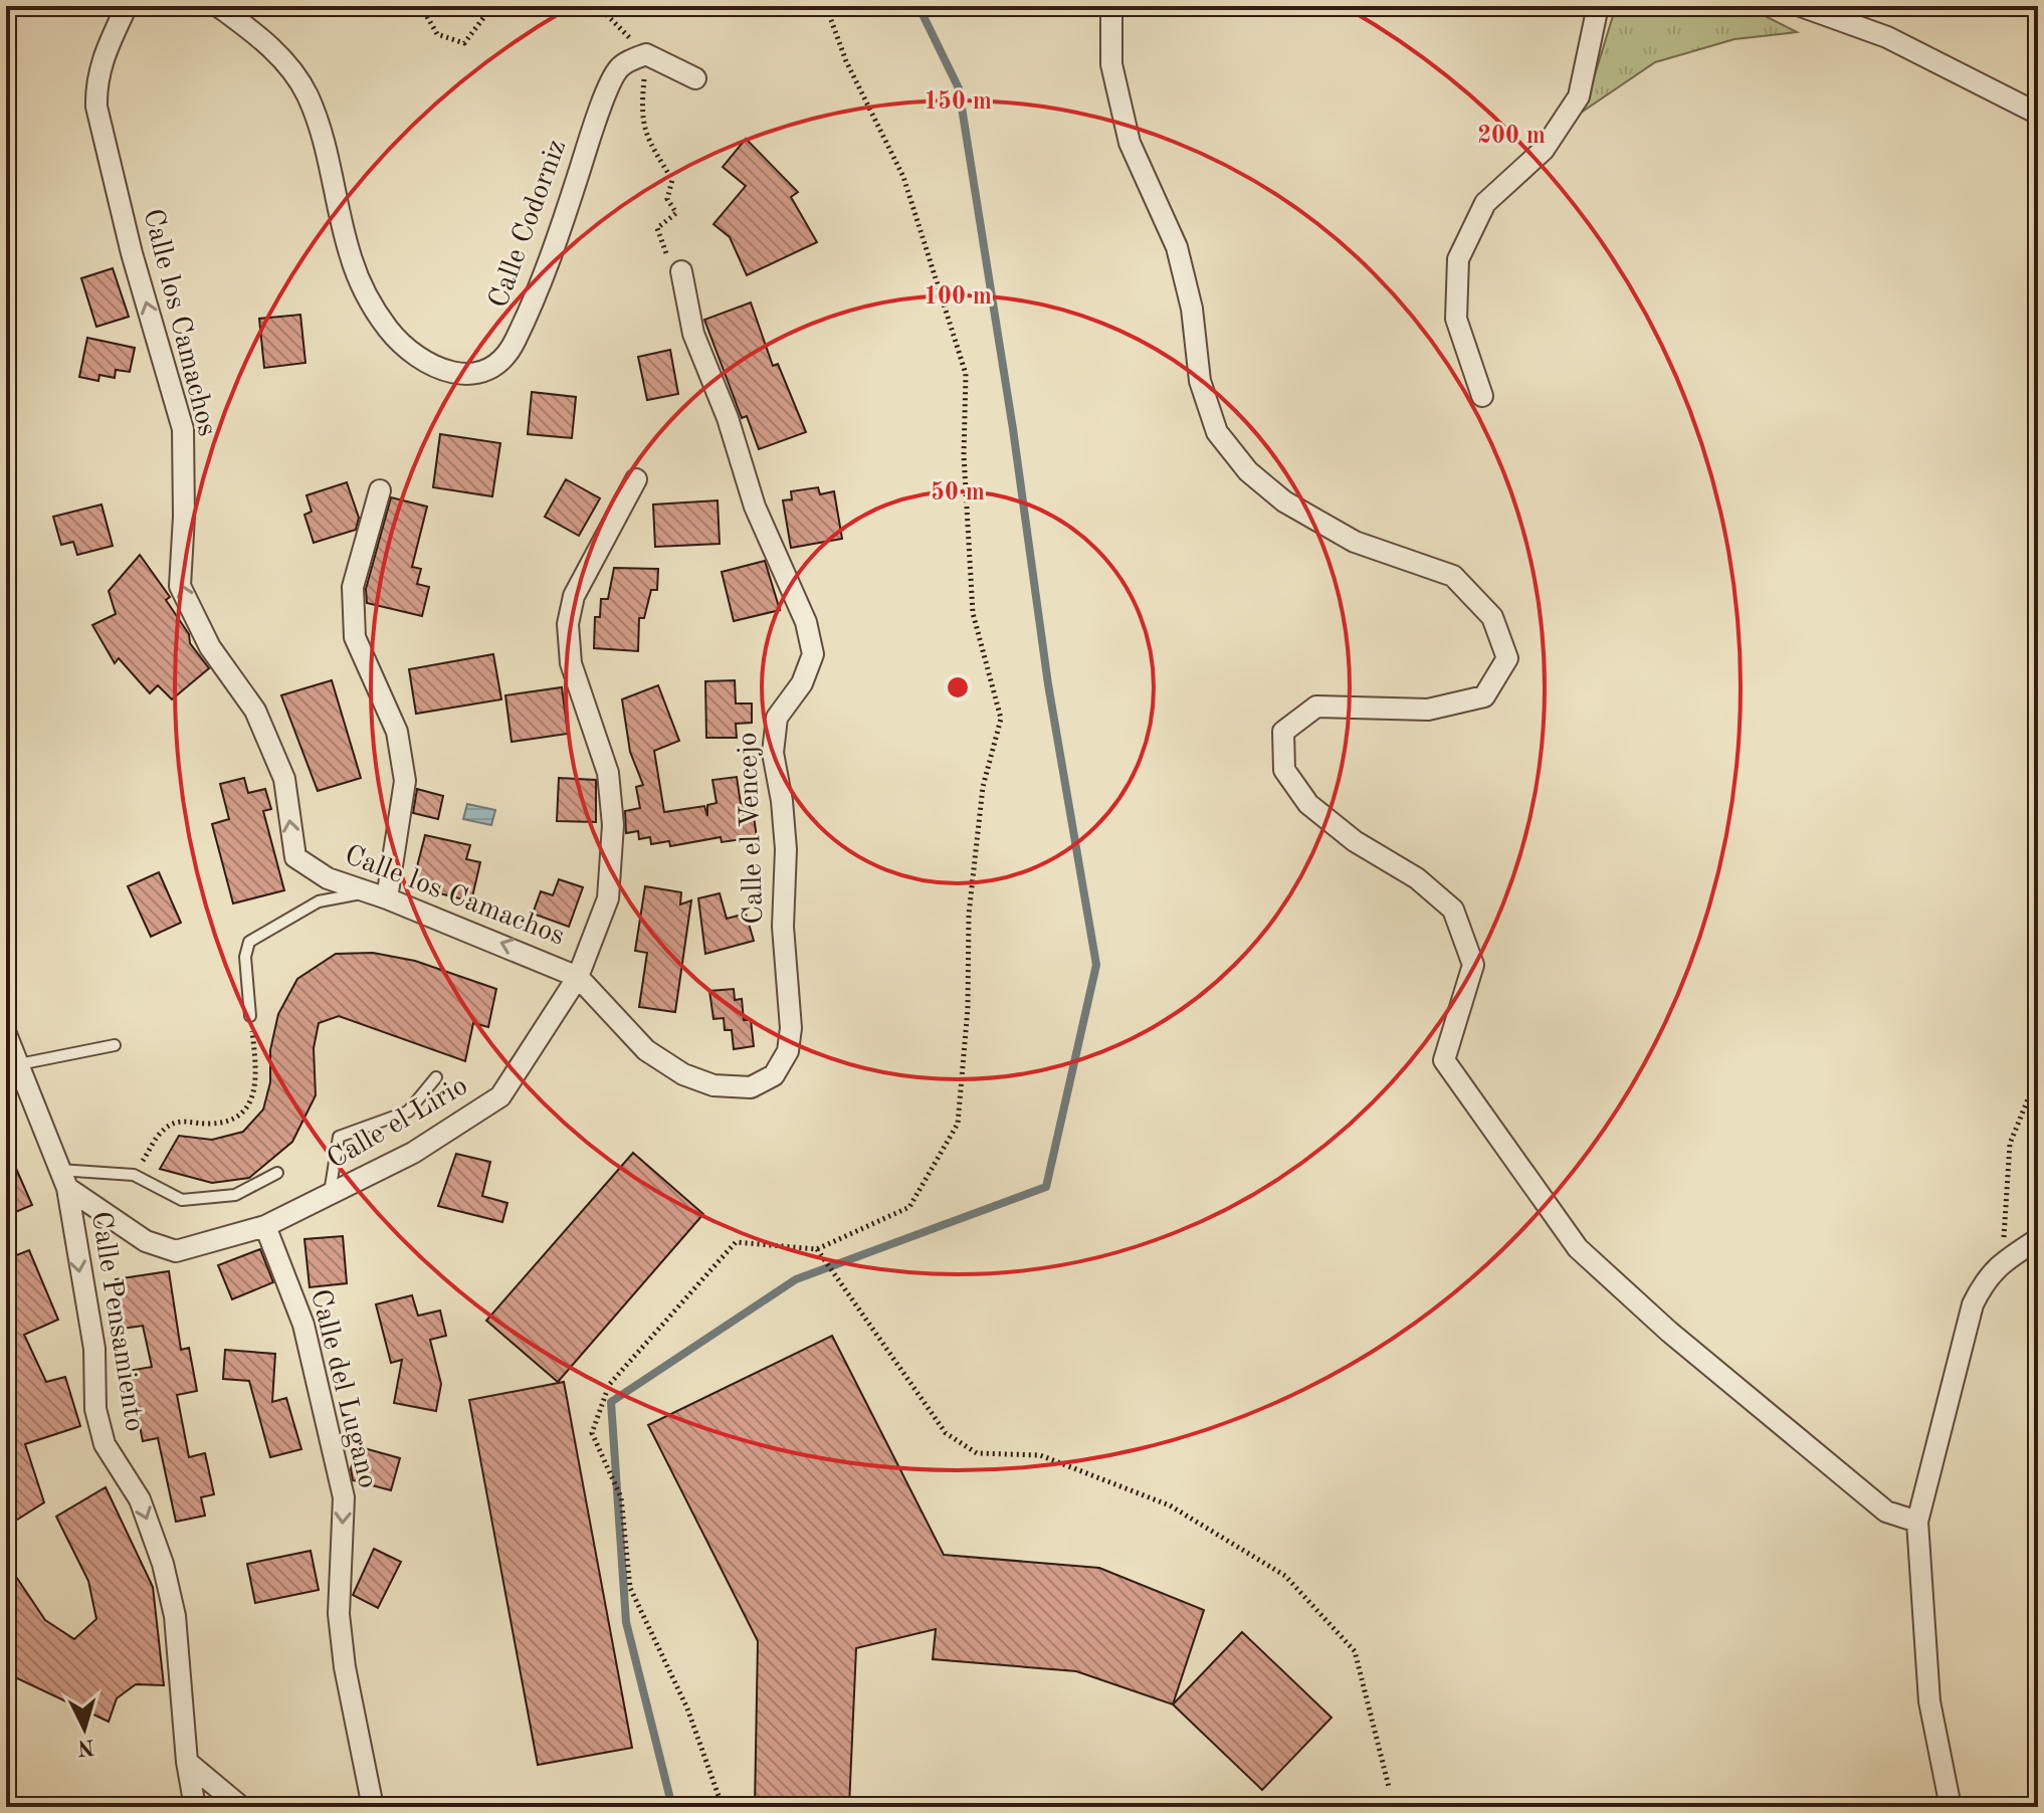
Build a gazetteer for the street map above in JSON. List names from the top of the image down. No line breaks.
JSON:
{"streets":{"street":["Calle Codorniz","Calle los Camachos","Calle el Vencejo","Calle el Lirio","Calle Pensamiento","Calle del Lugano"]},"crossings":[["Calle los Camachos","Calle el Vencejo"],["Calle los Camachos","Calle el Lirio"],["Calle el Vencejo","Calle el Lirio"],["Calle el Lirio","Calle Pensamiento"],["Calle el Lirio","Calle del Lugano"]],"one_way":["Calle los Camachos","Calle Pensamiento","Calle del Lugano"],"north":"bottom","rings":["150 m","200 m","100 m","50 m"]}
